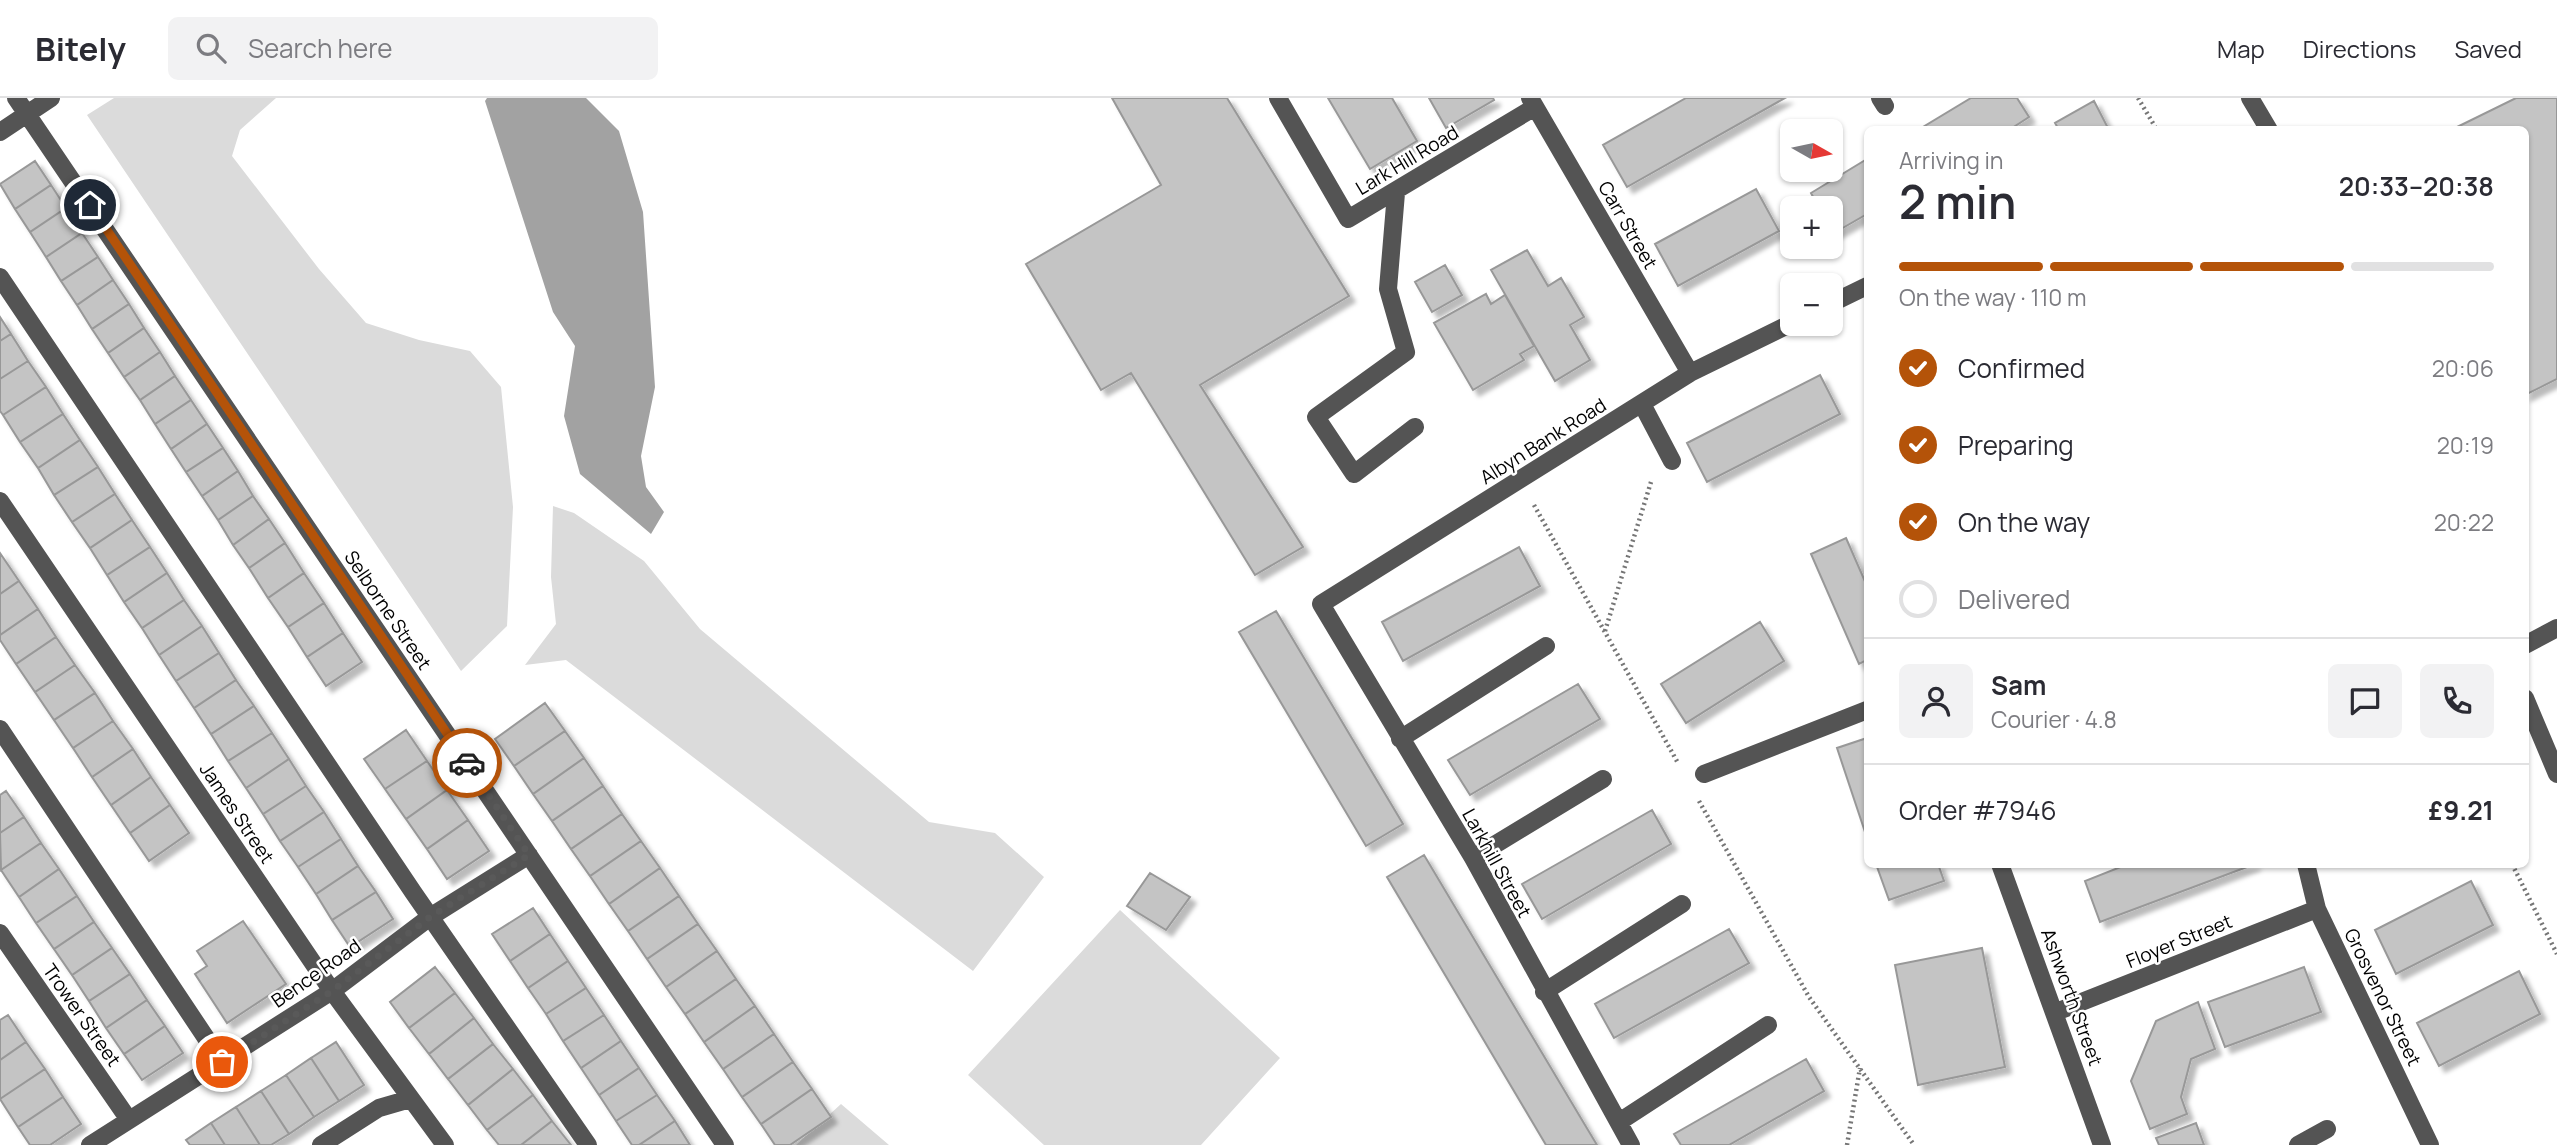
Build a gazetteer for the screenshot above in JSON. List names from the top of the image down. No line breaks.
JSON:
{"streets":{"street":["Lark Hill Road","Carr Street","Albyn Bank Road","Selborne Street","James Street","Larkhill Street","Floyer Street","Bence Road","Ashworth Street","Grosvenor Street","Trower Street"]},"crossings":[["Lark Hill Road","Carr Street"],["Carr Street","Albyn Bank Road"],["Albyn Bank Road","Larkhill Street"],["Selborne Street","Bence Road"],["James Street","Bence Road"],["Floyer Street","Ashworth Street"],["Floyer Street","Grosvenor Street"],["Bence Road","Trower Street"]],"north":"right","page":{"header":"Bitely","search":"Search here","nav":["Map","Directions","Saved"],"map_buttons":["+","−"],"heading":["2 min","Arriving in","20:33–20:38"],"panel":["Sam","Courier · 4.8","Order #7946","£9.21"],"bar":"On the way · 110 m","list":[["Confirmed","20:06"],["Preparing","20:19"],["On the way","20:22"],"Delivered"]}}
